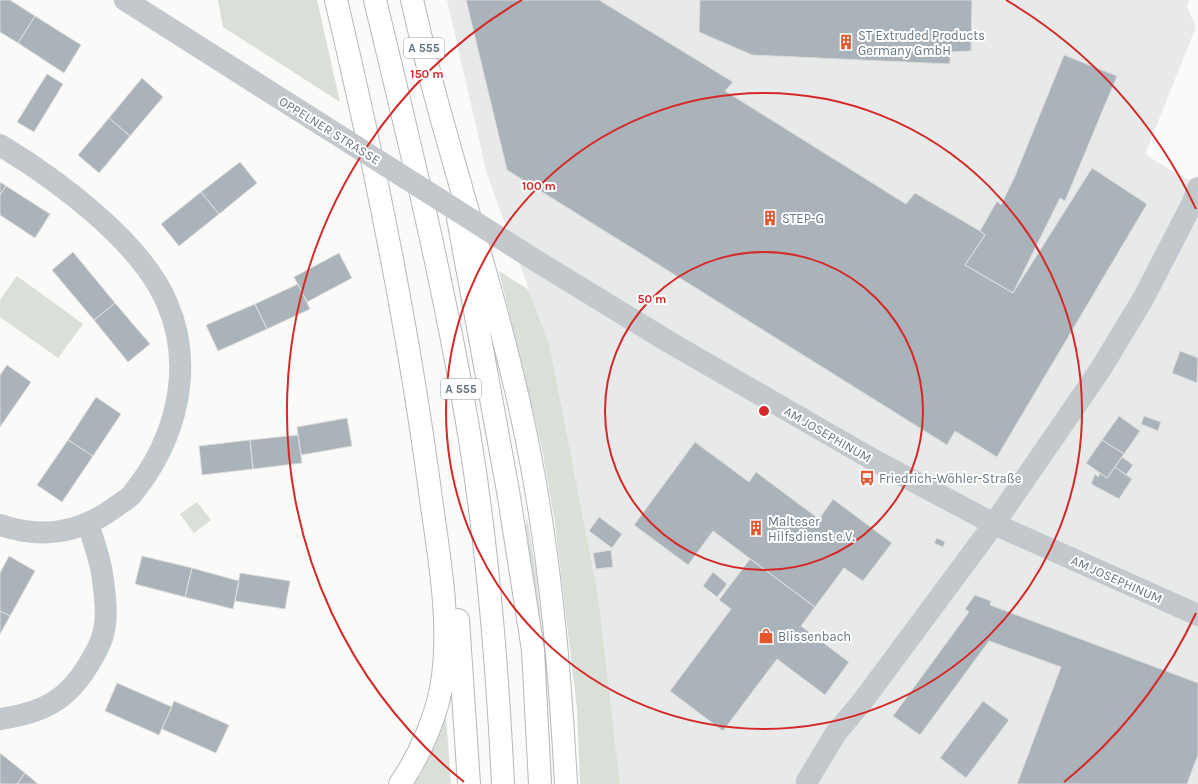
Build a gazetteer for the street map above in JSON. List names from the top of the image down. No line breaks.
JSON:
{"streets":{"highway":["A 555"],"street":["OPPELNER STRASSE","AM JOSEPHINUM"]},"crossings":[["OPPELNER STRASSE","AM JOSEPHINUM"]],"places":{"building":["ST Extruded Products Germany GmbH","STEP-G","Malteser Hilfsdienst e.V."],"bus stop":["Friedrich-Wöhler-Straße"],"shop":["Blissenbach"]},"rings":["150 m","100 m","50 m"]}
